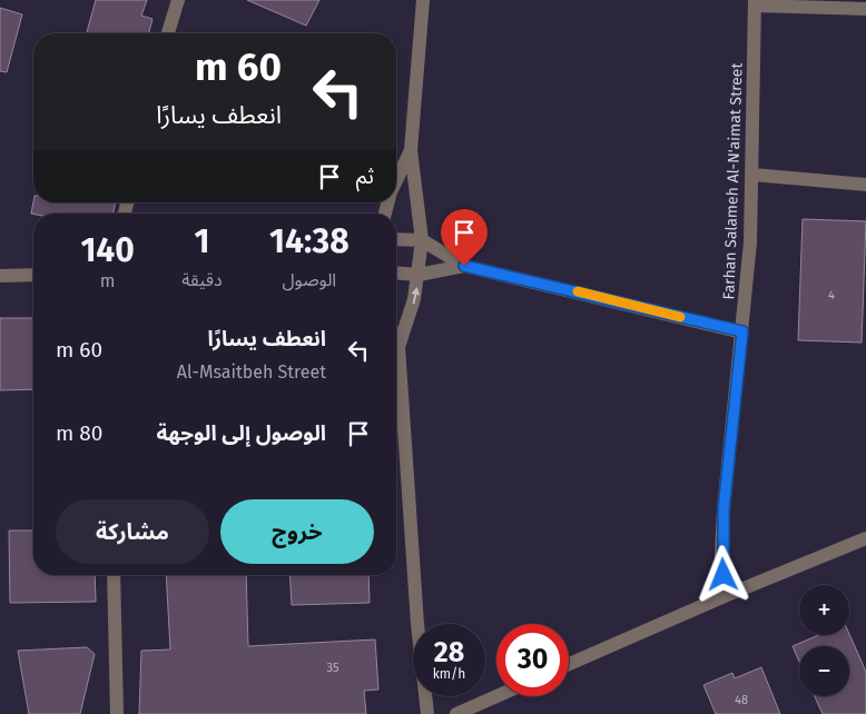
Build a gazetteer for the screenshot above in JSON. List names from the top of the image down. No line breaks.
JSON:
{"streets":{"street":["Farhan Salameh Al-N'aimat Street"]},"house_numbers":["4","35","48"],"page":{"turn":["60 m","انعطف يسارًا"],"then":"ثم","eta":["14:38","الوصول","1","دقيقة","140","m"],"list":[{"name":"انعطف يسارًا","note":"Al-Msaitbeh Street","value":"60 m"},{"name":"الوصول إلى الوجهة","value":"80 m"}],"buttons":["خروج","مشاركة"],"map_buttons":["+","−"],"speed":"28 km/h","limit":"30"}}
